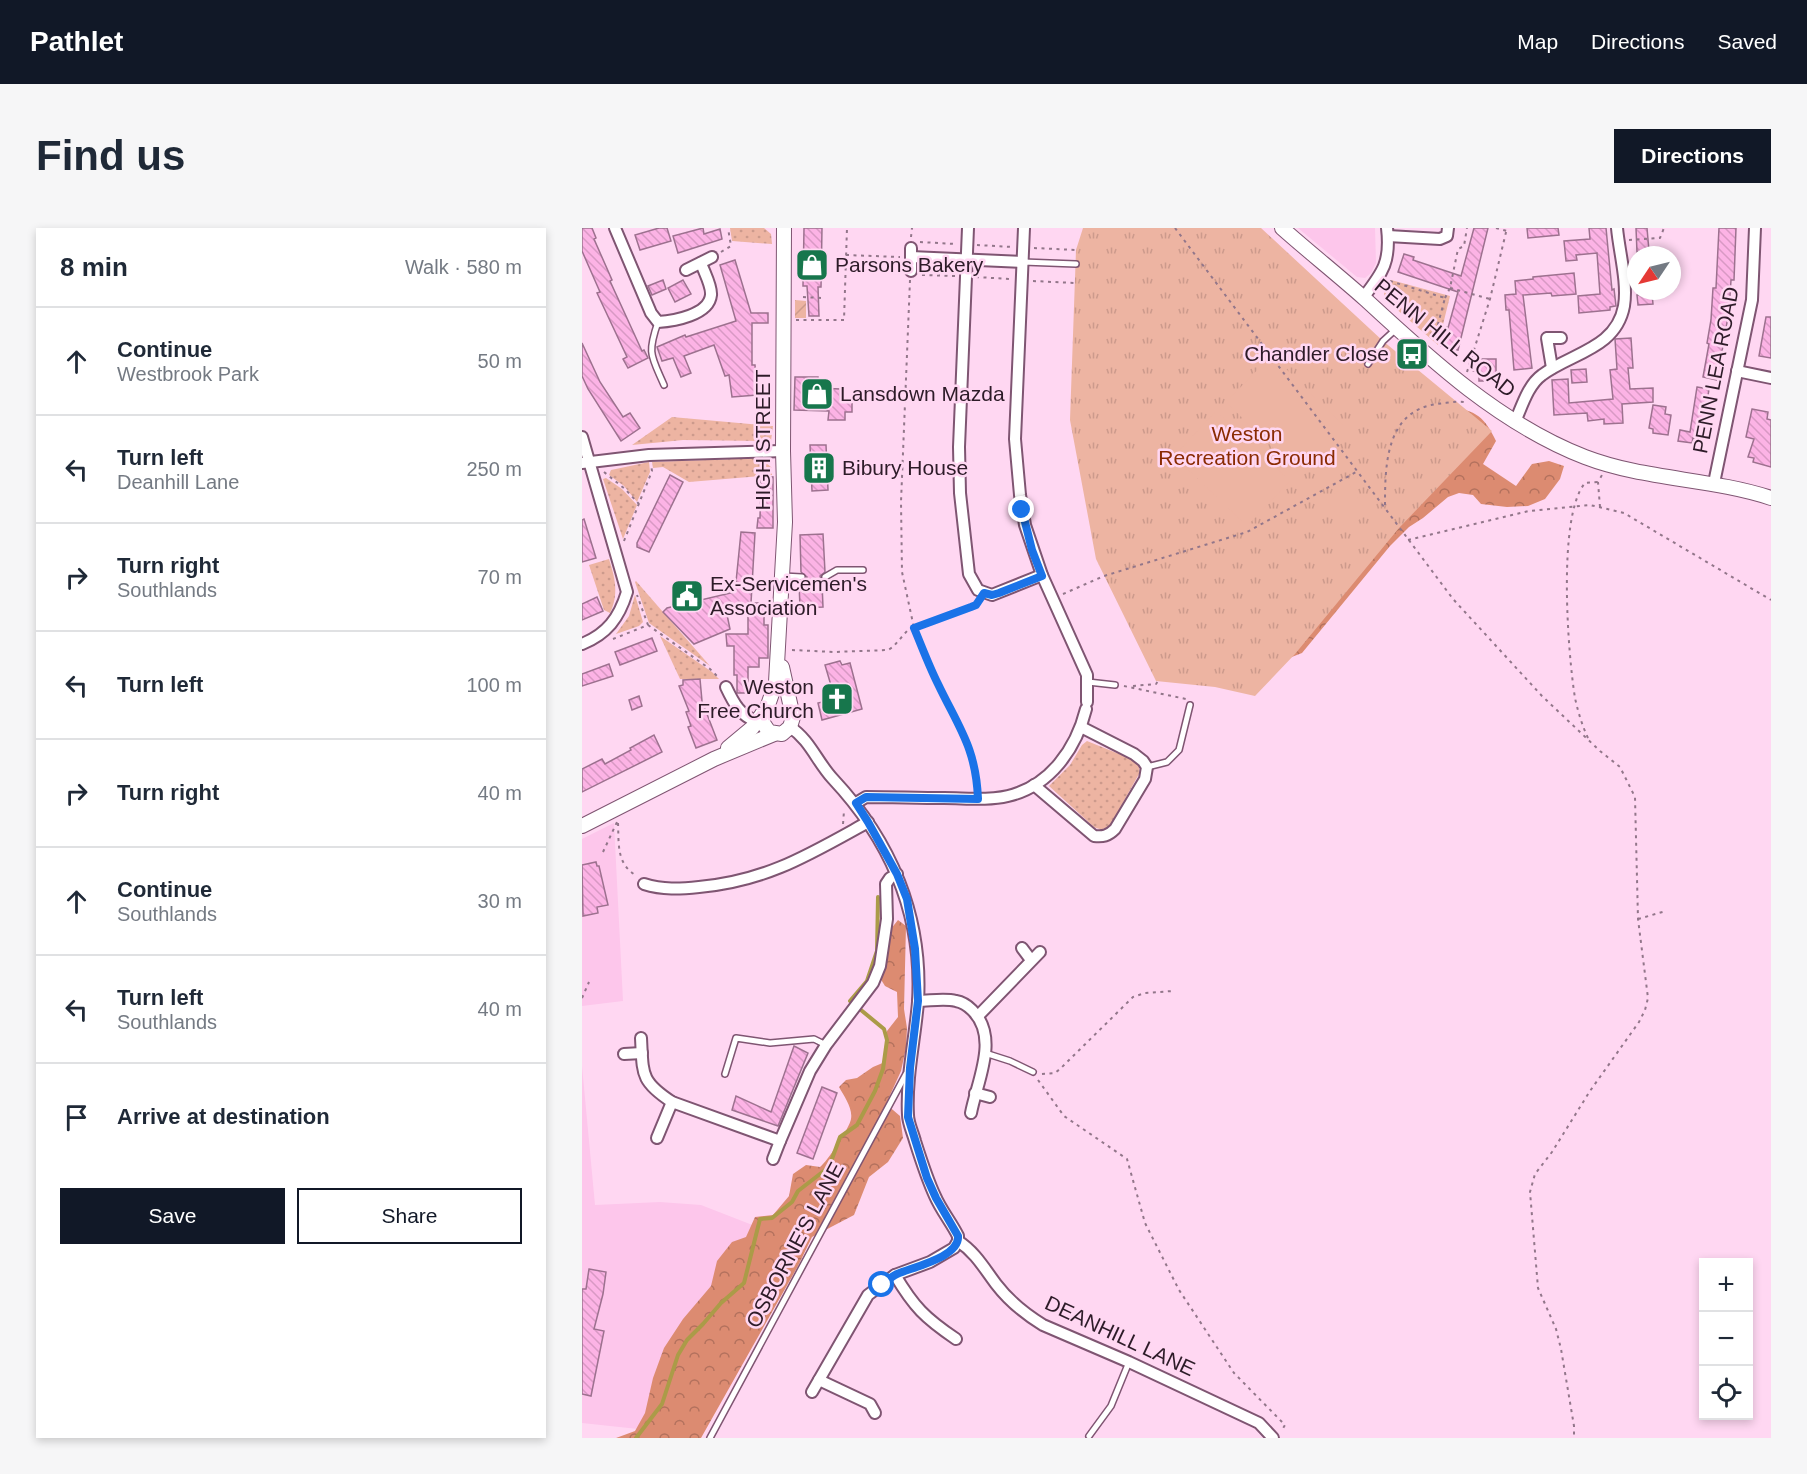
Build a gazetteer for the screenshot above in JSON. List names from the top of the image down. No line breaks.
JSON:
{"streets":{"street":["PENN HILL ROAD","PENN LEA ROAD","HIGH STREET","DEANHILL LANE"],"lane":["OSBORNE'S LANE"]},"crossings":[["PENN HILL ROAD","PENN LEA ROAD"],["HIGH STREET","DEANHILL LANE"],["OSBORNE'S LANE","DEANHILL LANE"]],"parks":["Weston Recreation Ground"],"places":{"shop":["Parsons Bakery","Lansdown Mazda"],"bus stop":["Chandler Close"],"building":["Bibury House"],"public building":["Ex-Servicemen's Association"],"church":["Weston Free Church"]},"north":"bottom left","page":{"header":"Pathlet","nav":["Map","Directions","Saved"],"buttons":["Directions",["Save","Share"]],"title":"Find us","heading":["8 min","Walk · 580 m"],"list":[["Continue","Westbrook Park","50 m"],["Turn left","Deanhill Lane","250 m"],["Turn right","Southlands","70 m"],["Turn left","100 m"],["Turn right","40 m"],["Continue","Southlands","30 m"],["Turn left","Southlands","40 m"],"Arrive at destination"],"map_buttons":["+","−"]}}
